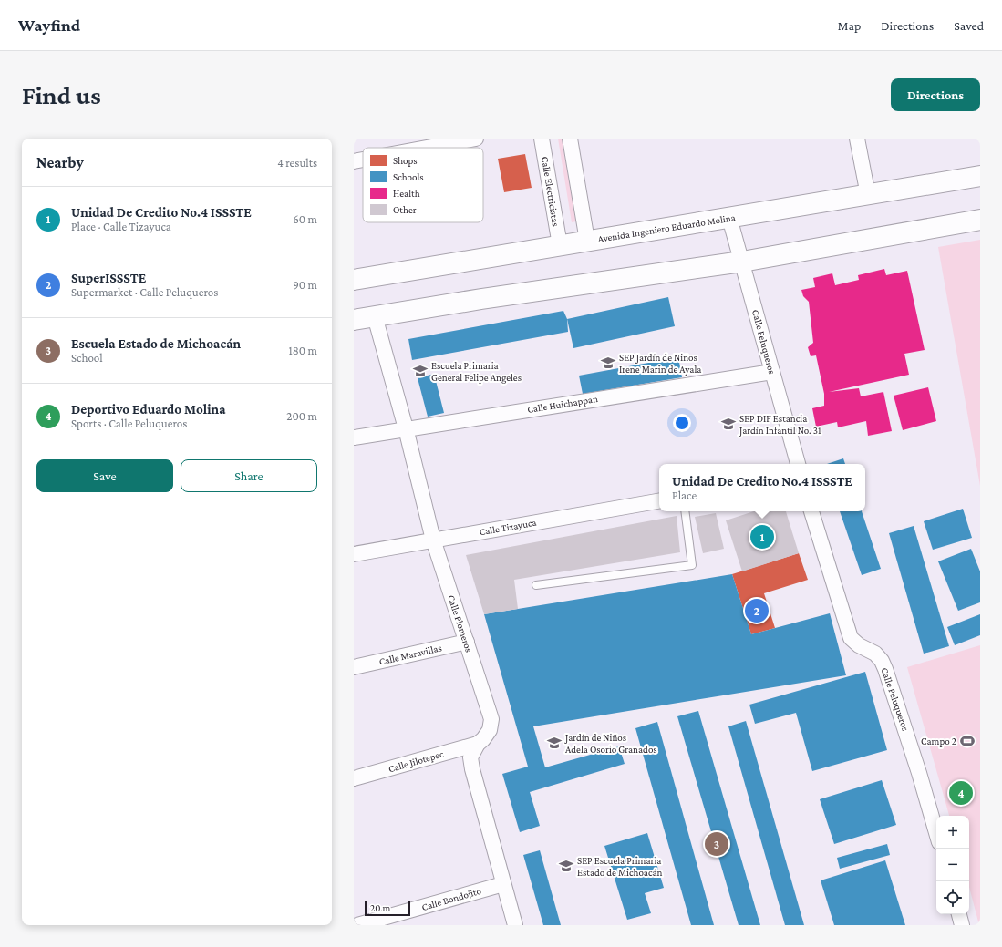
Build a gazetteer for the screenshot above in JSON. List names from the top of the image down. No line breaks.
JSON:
{"streets":{"main road":["Avenida Ingeniero Eduardo Molina"],"street":["Calle Electricistas","Calle Peluqueros","Calle Huichappan","Calle Tizayuca","Calle Plomeros","Calle Maravillas","Calle Jilotepec","Calle Bondojito"]},"crossings":[["Calle Electricistas","Avenida Ingeniero Eduardo Molina"],["Avenida Ingeniero Eduardo Molina","Calle Peluqueros"],["Calle Peluqueros","Calle Huichappan"],["Calle Huichappan","Calle Plomeros"],["Calle Tizayuca","Calle Plomeros"],["Calle Plomeros","Calle Maravillas"],["Calle Plomeros","Calle Jilotepec"],["Calle Plomeros","Calle Bondojito"]],"places":{"school or university":["SEP Jardín de Niños Irene Marin de Ayala","Escuela Primaria General Felipe Angeles","SEP DIF Estancia Jardín Infantil No. 31","Jardín de Niños Adela Osorio Granados","SEP Escuela Primaria Estado de Michoacán"],"sports":["Campo 2"]},"legend":["Shops","Schools","Health","Other"],"scale_bar":"20 m","page":{"header":"Wayfind","nav":["Map","Directions","Saved"],"buttons":["Directions",["Save","Share"]],"title":"Find us","heading":["Nearby","4 results"],"list":[{"mark":"1","name":"Unidad De Credito No.4 ISSSTE","note":"Place · Calle Tizayuca","value":"60 m"},{"mark":"2","name":"SuperISSSTE","note":"Supermarket · Calle Peluqueros","value":"90 m"},{"mark":"3","name":"Escuela Estado de Michoacán","note":"School","value":"180 m"},{"mark":"4","name":"Deportivo Eduardo Molina","note":"Sports · Calle Peluqueros","value":"200 m"}],"popup":["Unidad De Credito No.4 ISSSTE","Place"],"pins":["1","2","4","3"],"map_buttons":["+","−"],"scale":"20 m"}}
